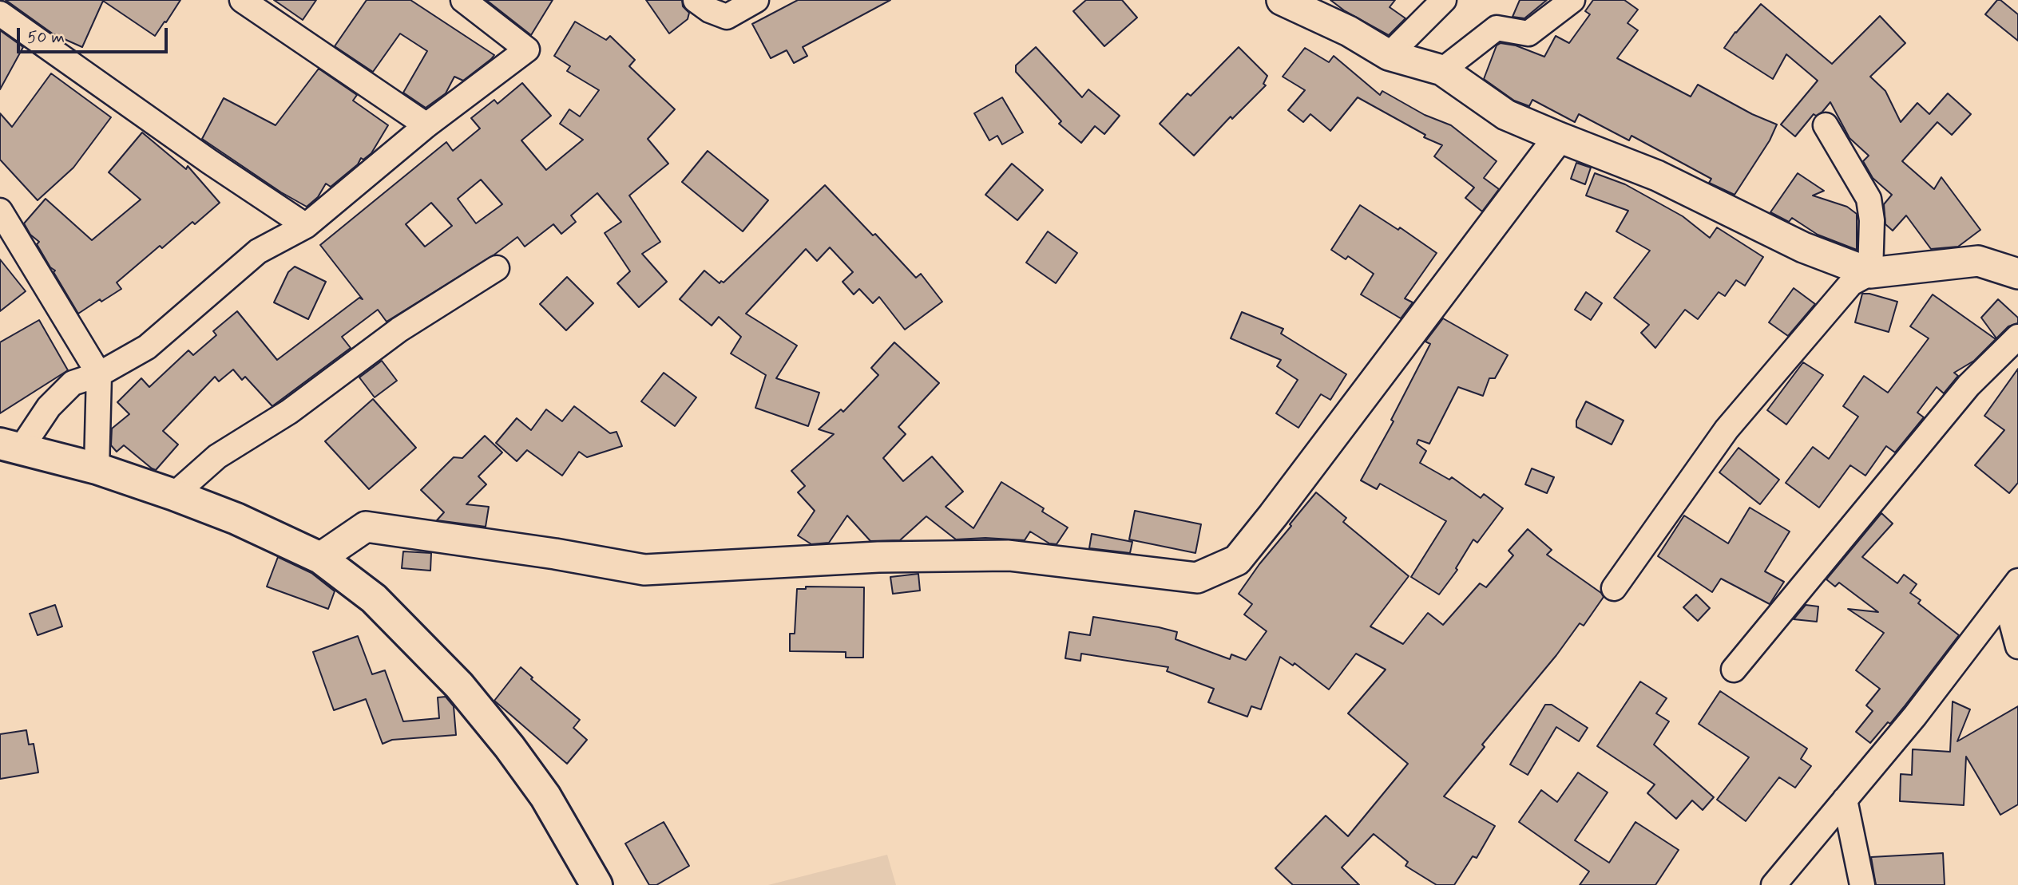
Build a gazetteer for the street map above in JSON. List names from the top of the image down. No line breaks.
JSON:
{"scale_bar":"50 m"}
